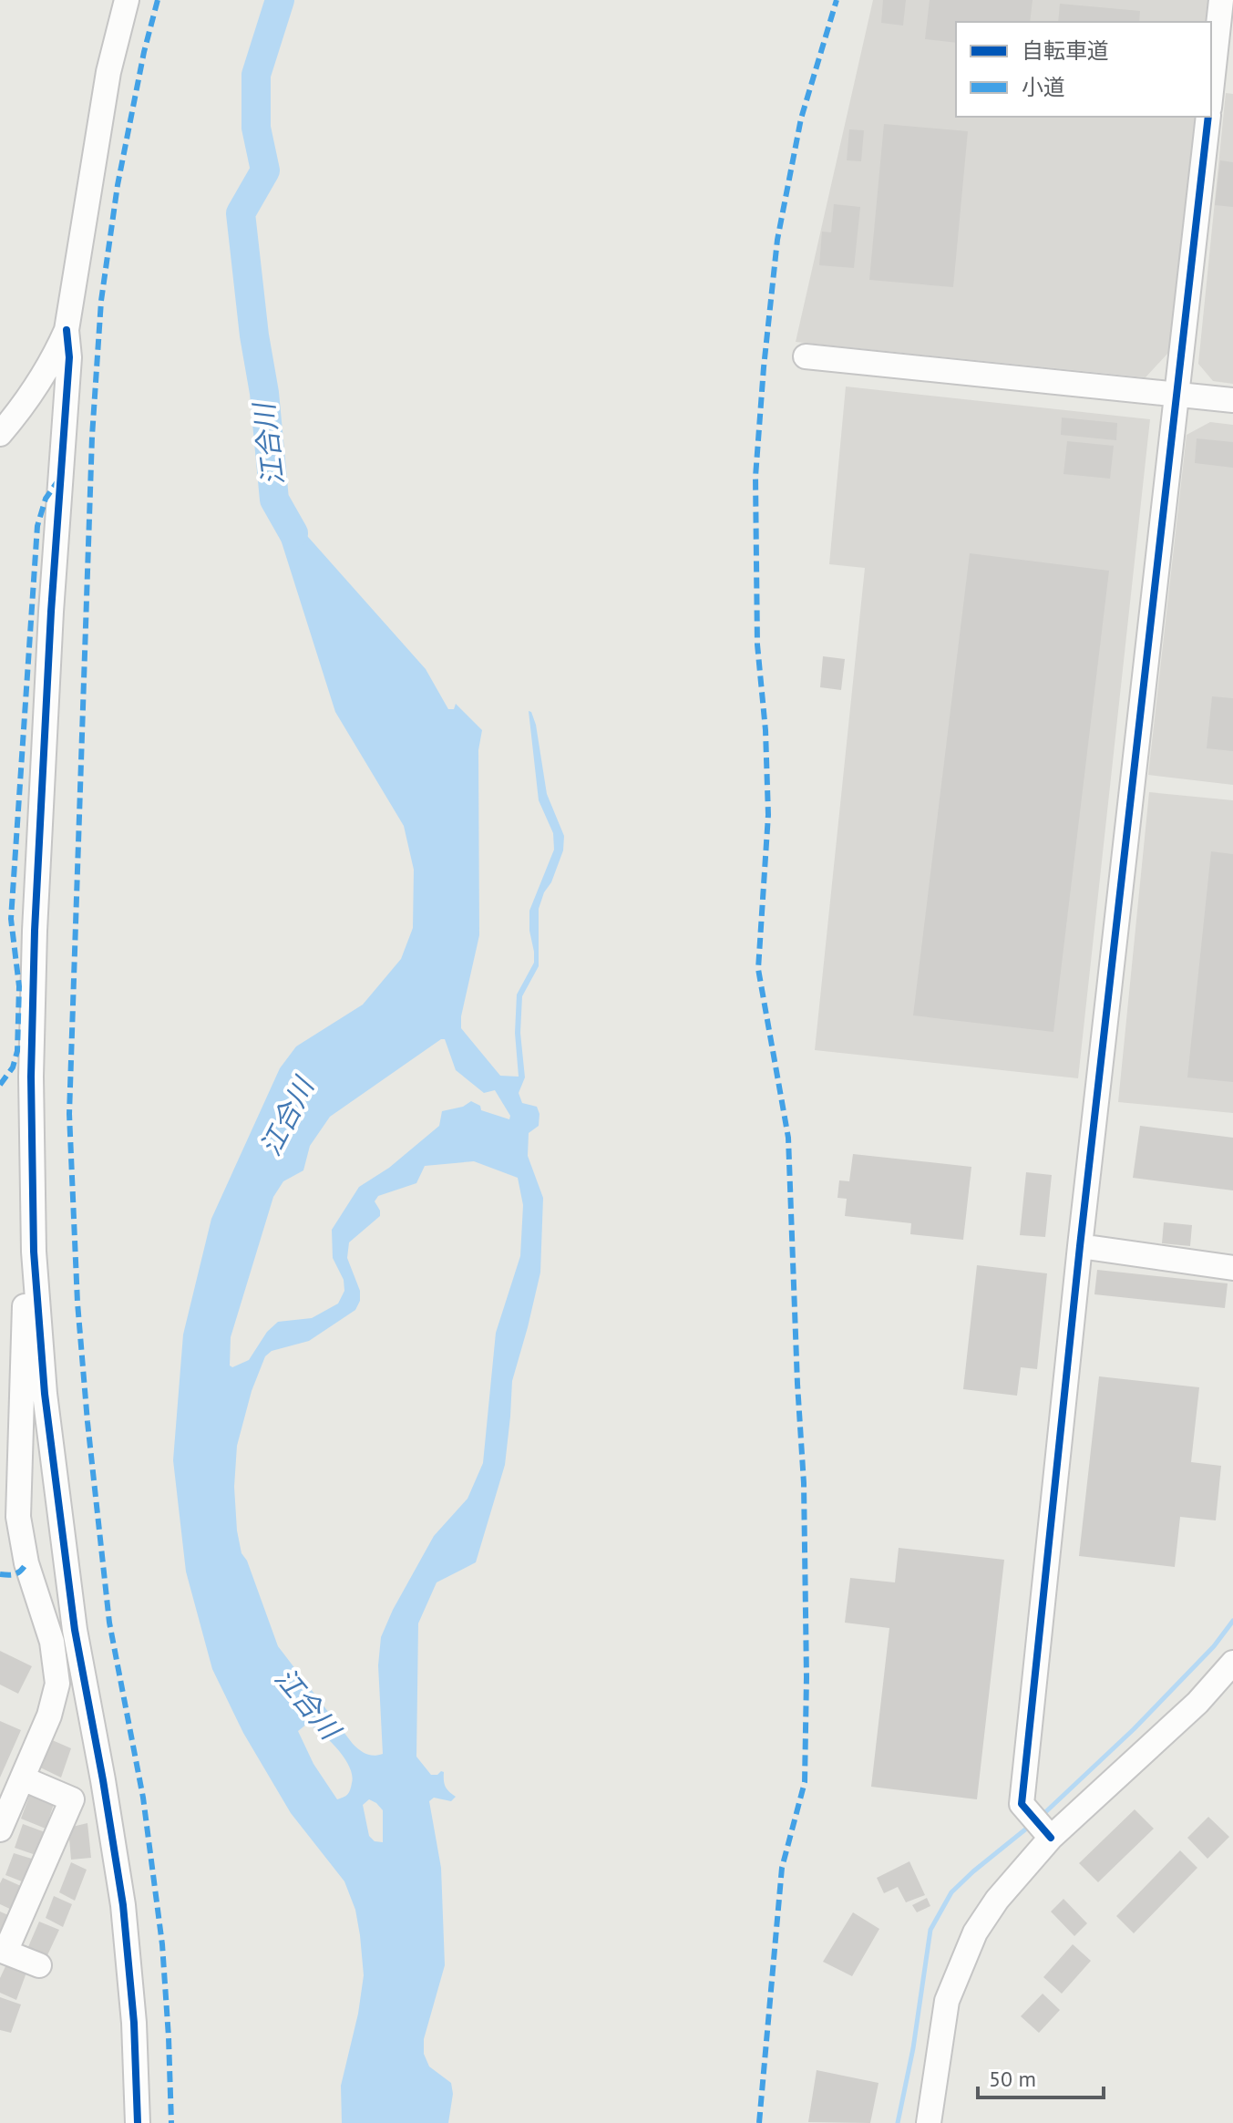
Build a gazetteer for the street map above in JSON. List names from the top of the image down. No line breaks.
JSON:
{"water":["江合川"],"legend":["自転車道","小道"],"scale_bar":"50 m"}
